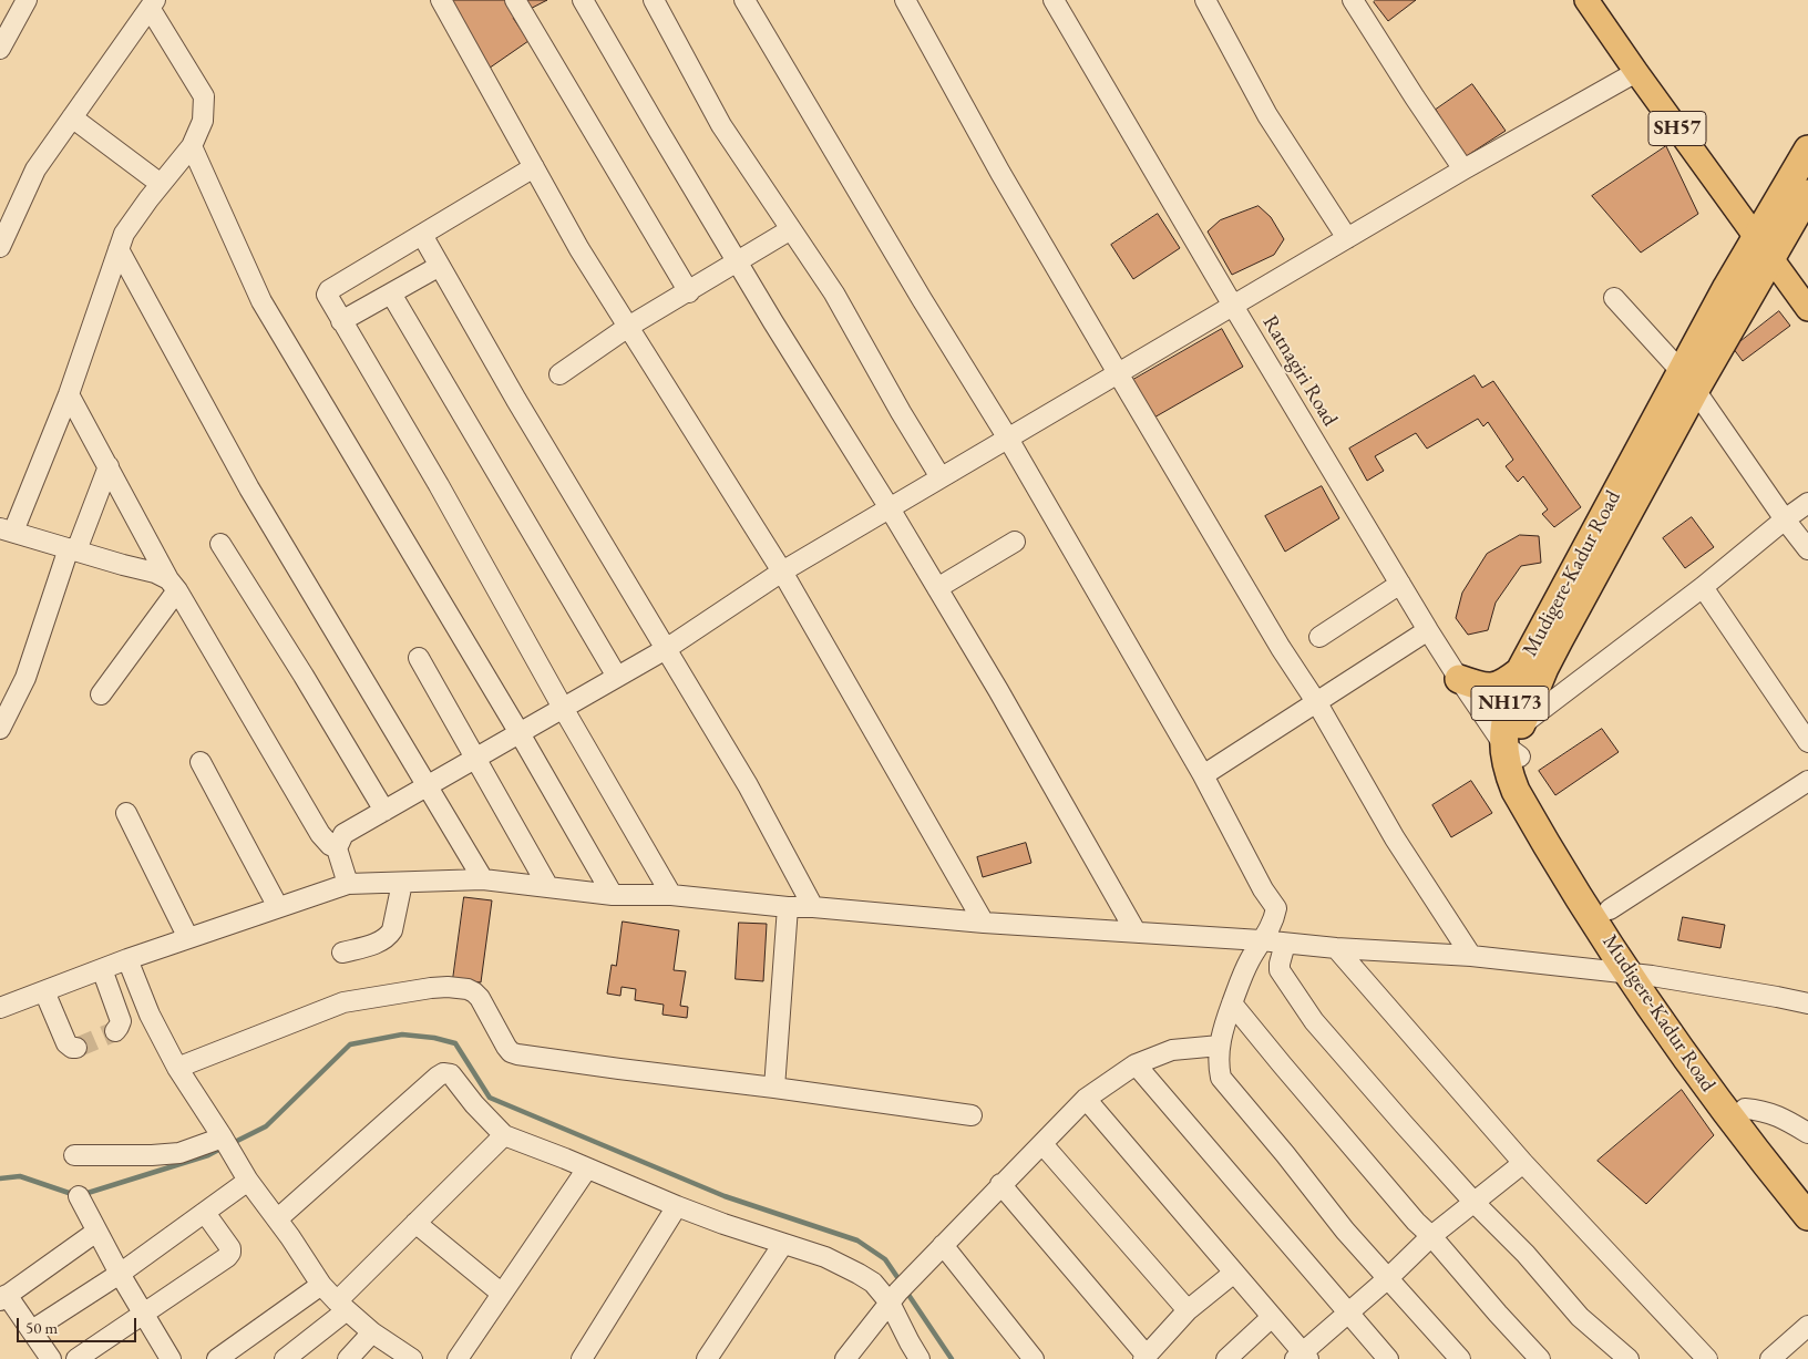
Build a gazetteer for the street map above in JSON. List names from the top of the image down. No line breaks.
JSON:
{"streets":{"highway":["Mudigere-Kadur Road","NH173"],"main road":["SH57"],"street":["Ratnagiri Road"]},"crossings":[["SH57","Mudigere-Kadur Road"],["Ratnagiri Road","Mudigere-Kadur Road"]],"scale_bar":"50 m"}
